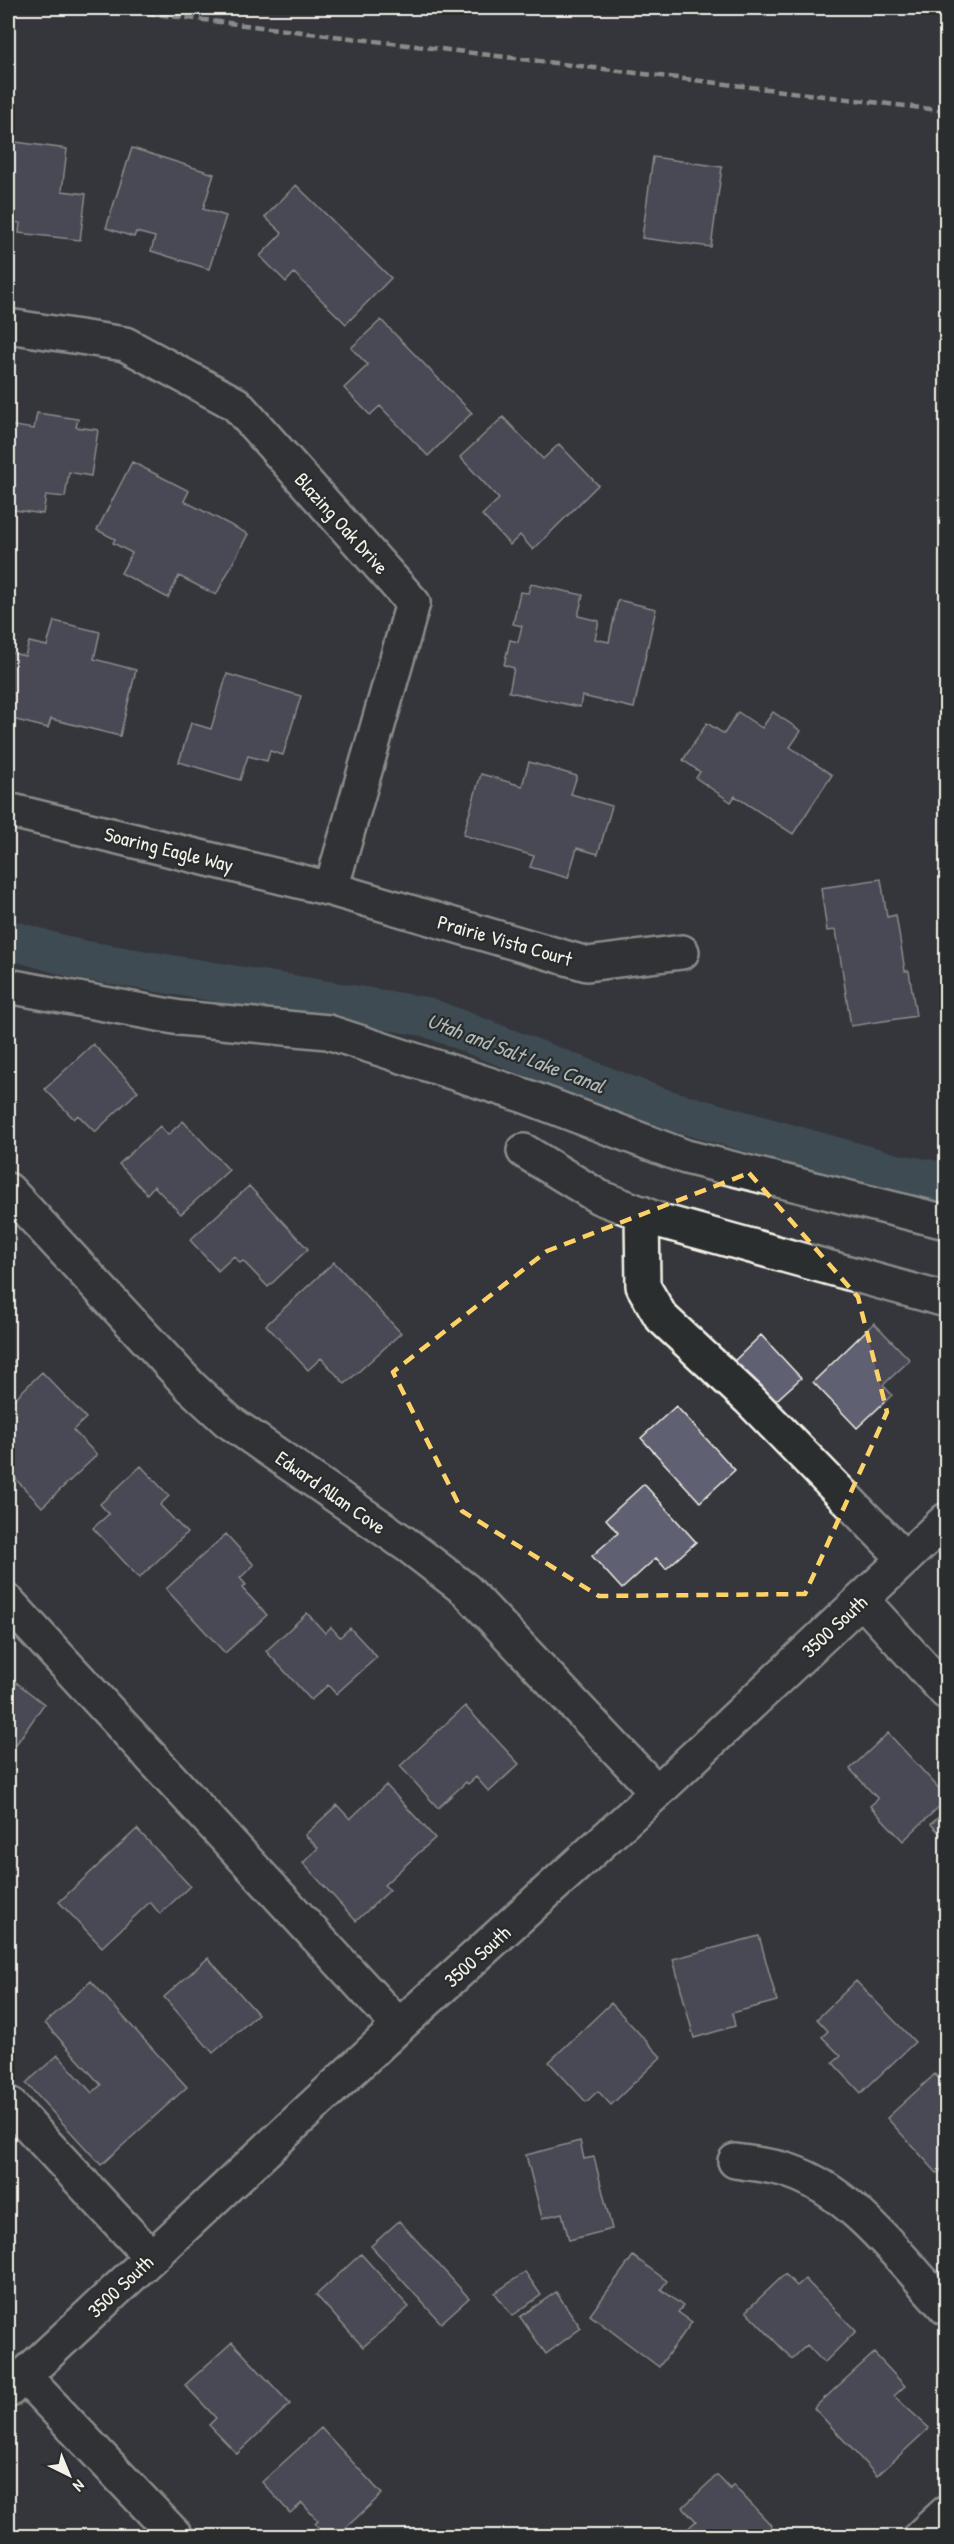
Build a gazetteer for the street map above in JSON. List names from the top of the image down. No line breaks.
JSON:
{"streets":{"street":["Blazing Oak Drive","Soaring Eagle Way","Prairie Vista Court","Edward Allan Cove","3500 South"]},"crossings":[["Blazing Oak Drive","Soaring Eagle Way"],["Blazing Oak Drive","Prairie Vista Court"],["Soaring Eagle Way","Prairie Vista Court"],["Edward Allan Cove","3500 South"]],"water":["Utah and Salt Lake Canal"],"north":"bottom right"}
